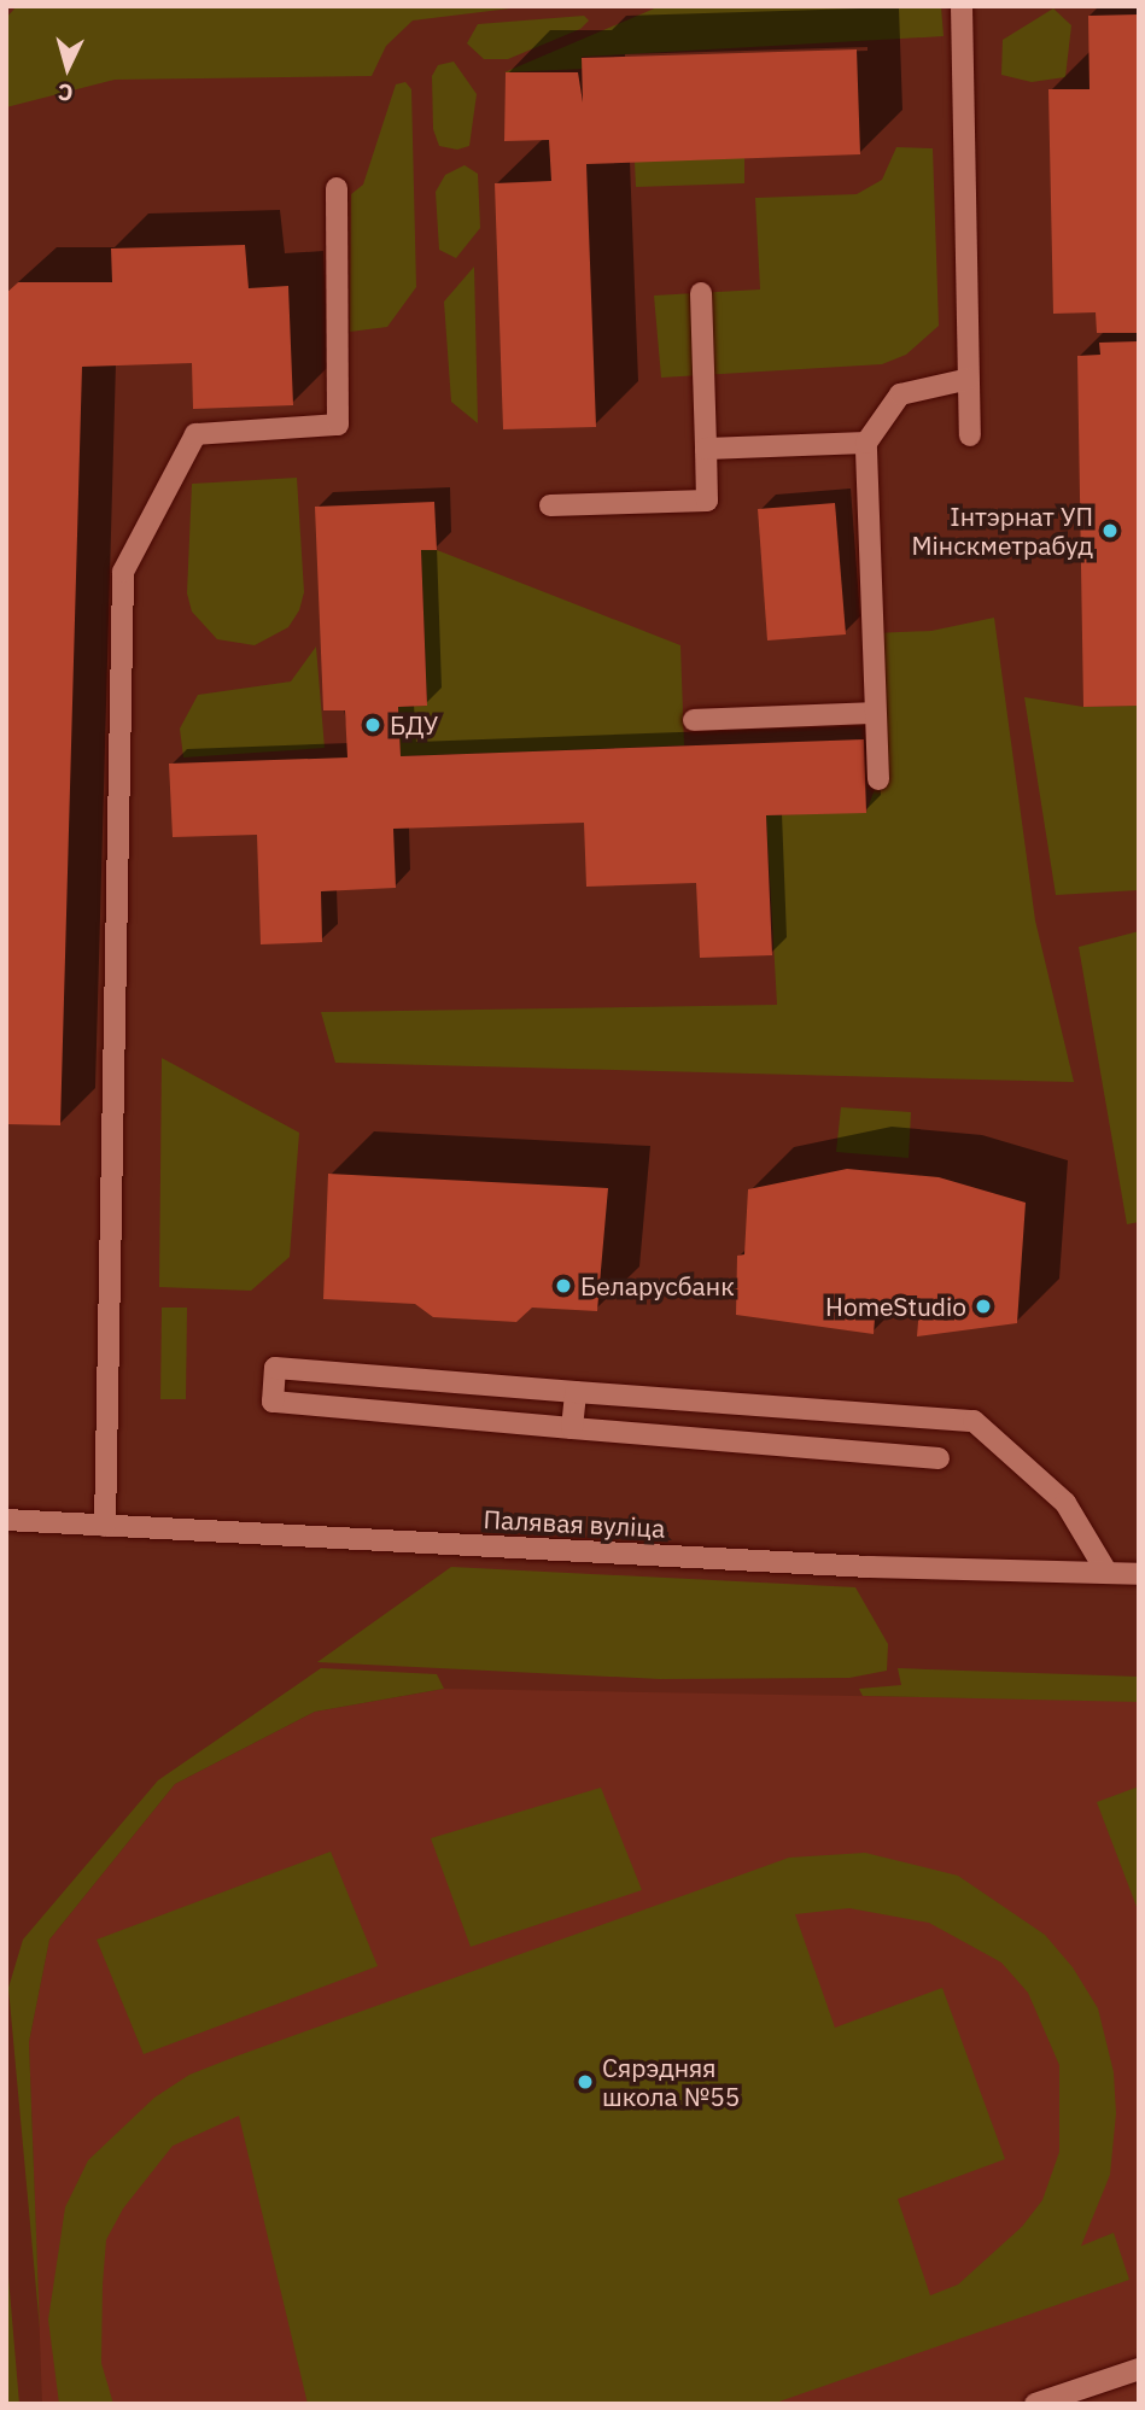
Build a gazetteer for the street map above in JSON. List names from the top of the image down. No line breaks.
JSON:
{"streets":{"street":["Палявая вуліца"]},"places":["Інтэрнат УП Мінскметрабуд","БДУ","Беларусбанк","HomeStudio","Сярэдняя школа №55"],"north":"bottom"}
